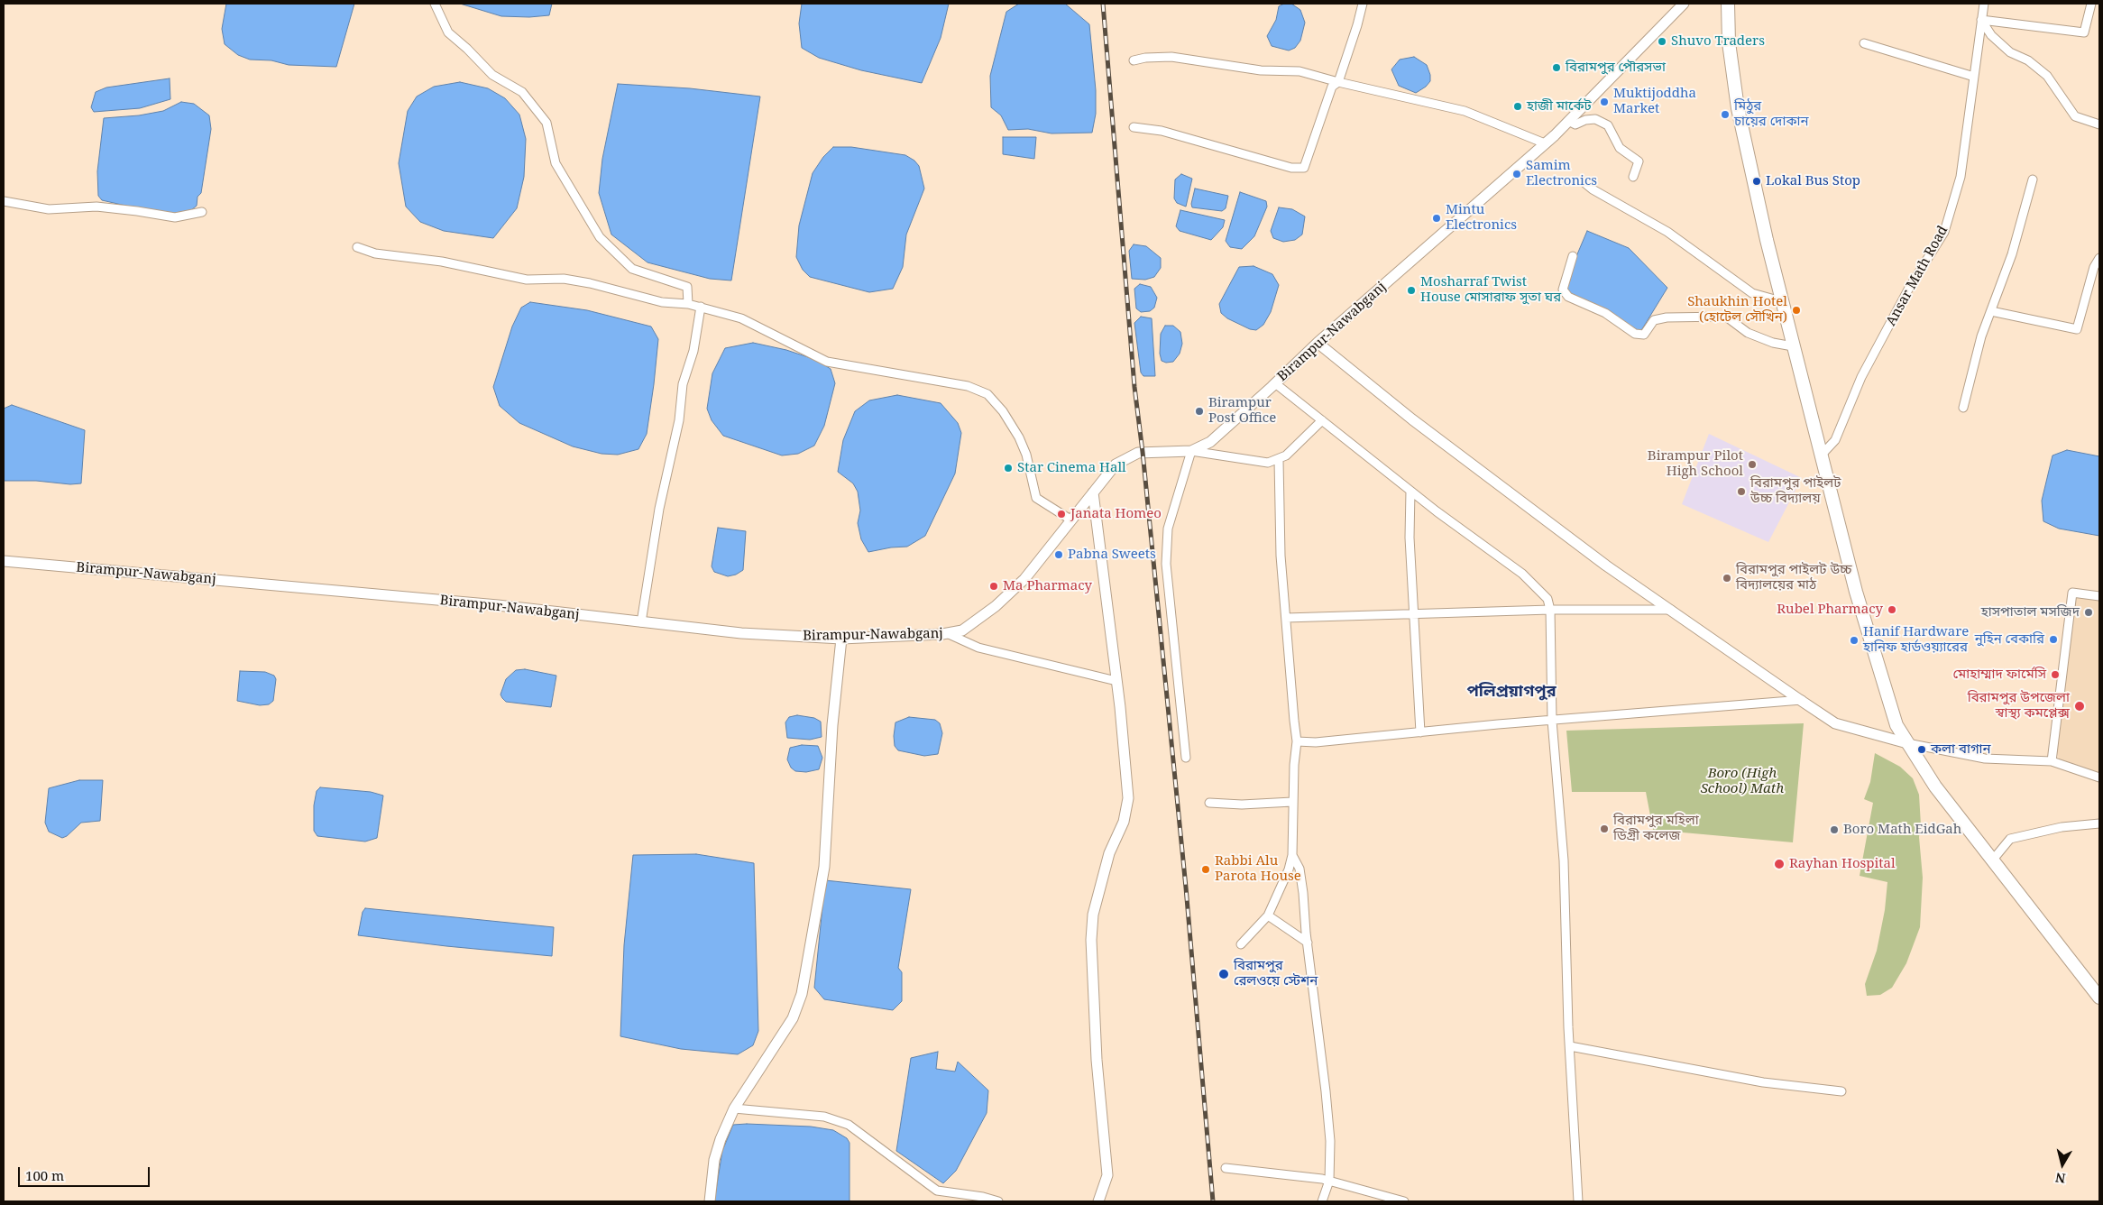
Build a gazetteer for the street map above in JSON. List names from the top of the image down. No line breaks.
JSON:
{"streets":{"street":["Ansar Math Road","Birampur-Nawabganj"]},"districts":["পলিপ্রয়াগপুর"],"parks":["Boro (High School) Math"],"places":["Shuvo Traders","বিরামপুর পৌরসভা","Muktijoddha Market","হাজী মার্কেট","মিঠুর চায়ের দোকান","Samim Electronics","Lokal Bus Stop","Mintu Electronics","Mosharraf Twist House মোসারাফ সুতা ঘর","Shaukhin Hotel (হোটেল সৌখিন)","Birampur Post Office","Birampur Pilot High School","Star Cinema Hall","বিরামপুর পাইলট উচ্চ বিদ্যালয়","Janata Homeo","Pabna Sweets","বিরামপুর পাইলট উচ্চ বিদ্যালয়ের মাঠ","Ma Pharmacy","Rubel Pharmacy","হাসপাতাল মসজিদ","নুহিন বেকারি","Hanif Hardware হানিফ হার্ডওয়্যারের","মোহাম্মাদ ফার্মেসি","বিরামপুর উপজেলা স্বাস্থ্য কমপ্লেক্স","কলা বাগান","বিরামপুর মহিলা ডিগ্রী কলেজ","Boro Math EidGah","Rayhan Hospital","Rabbi Alu Parota House","বিরামপুর রেলওয়ে স্টেশন"],"scale_bar":"100 m","north":"bottom"}
